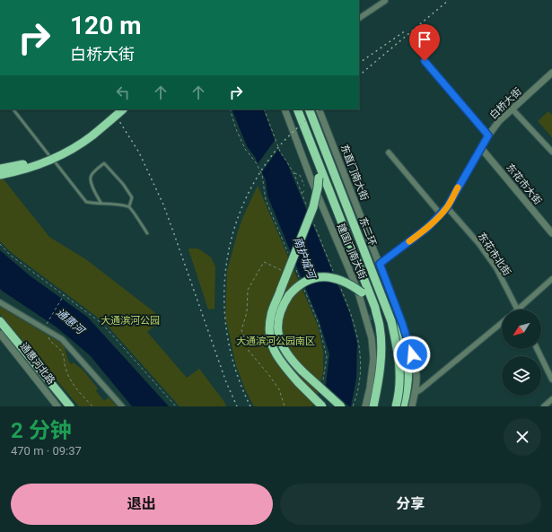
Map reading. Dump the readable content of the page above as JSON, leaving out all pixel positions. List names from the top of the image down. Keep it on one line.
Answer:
{"streets":{"highway":["东二环","通惠河北路"],"street":["白桥大街","东直门南大街","东花市大街","建国门南大街","东花市北街"]},"crossings":[["白桥大街","东直门南大街"],["白桥大街","东花市大街"],["白桥大街","建国门南大街"],["白桥大街","东花市北街"],["东直门南大街","建国门南大街"]],"water":["南护城河","通惠河"],"parks":["大通滨河公园","大通滨河公园南区"],"north":"bottom left","page":{"turn":["120 m","白桥大街"],"heading":["2 分钟","470 m · 09:37"],"buttons":["退出","分享"]}}
